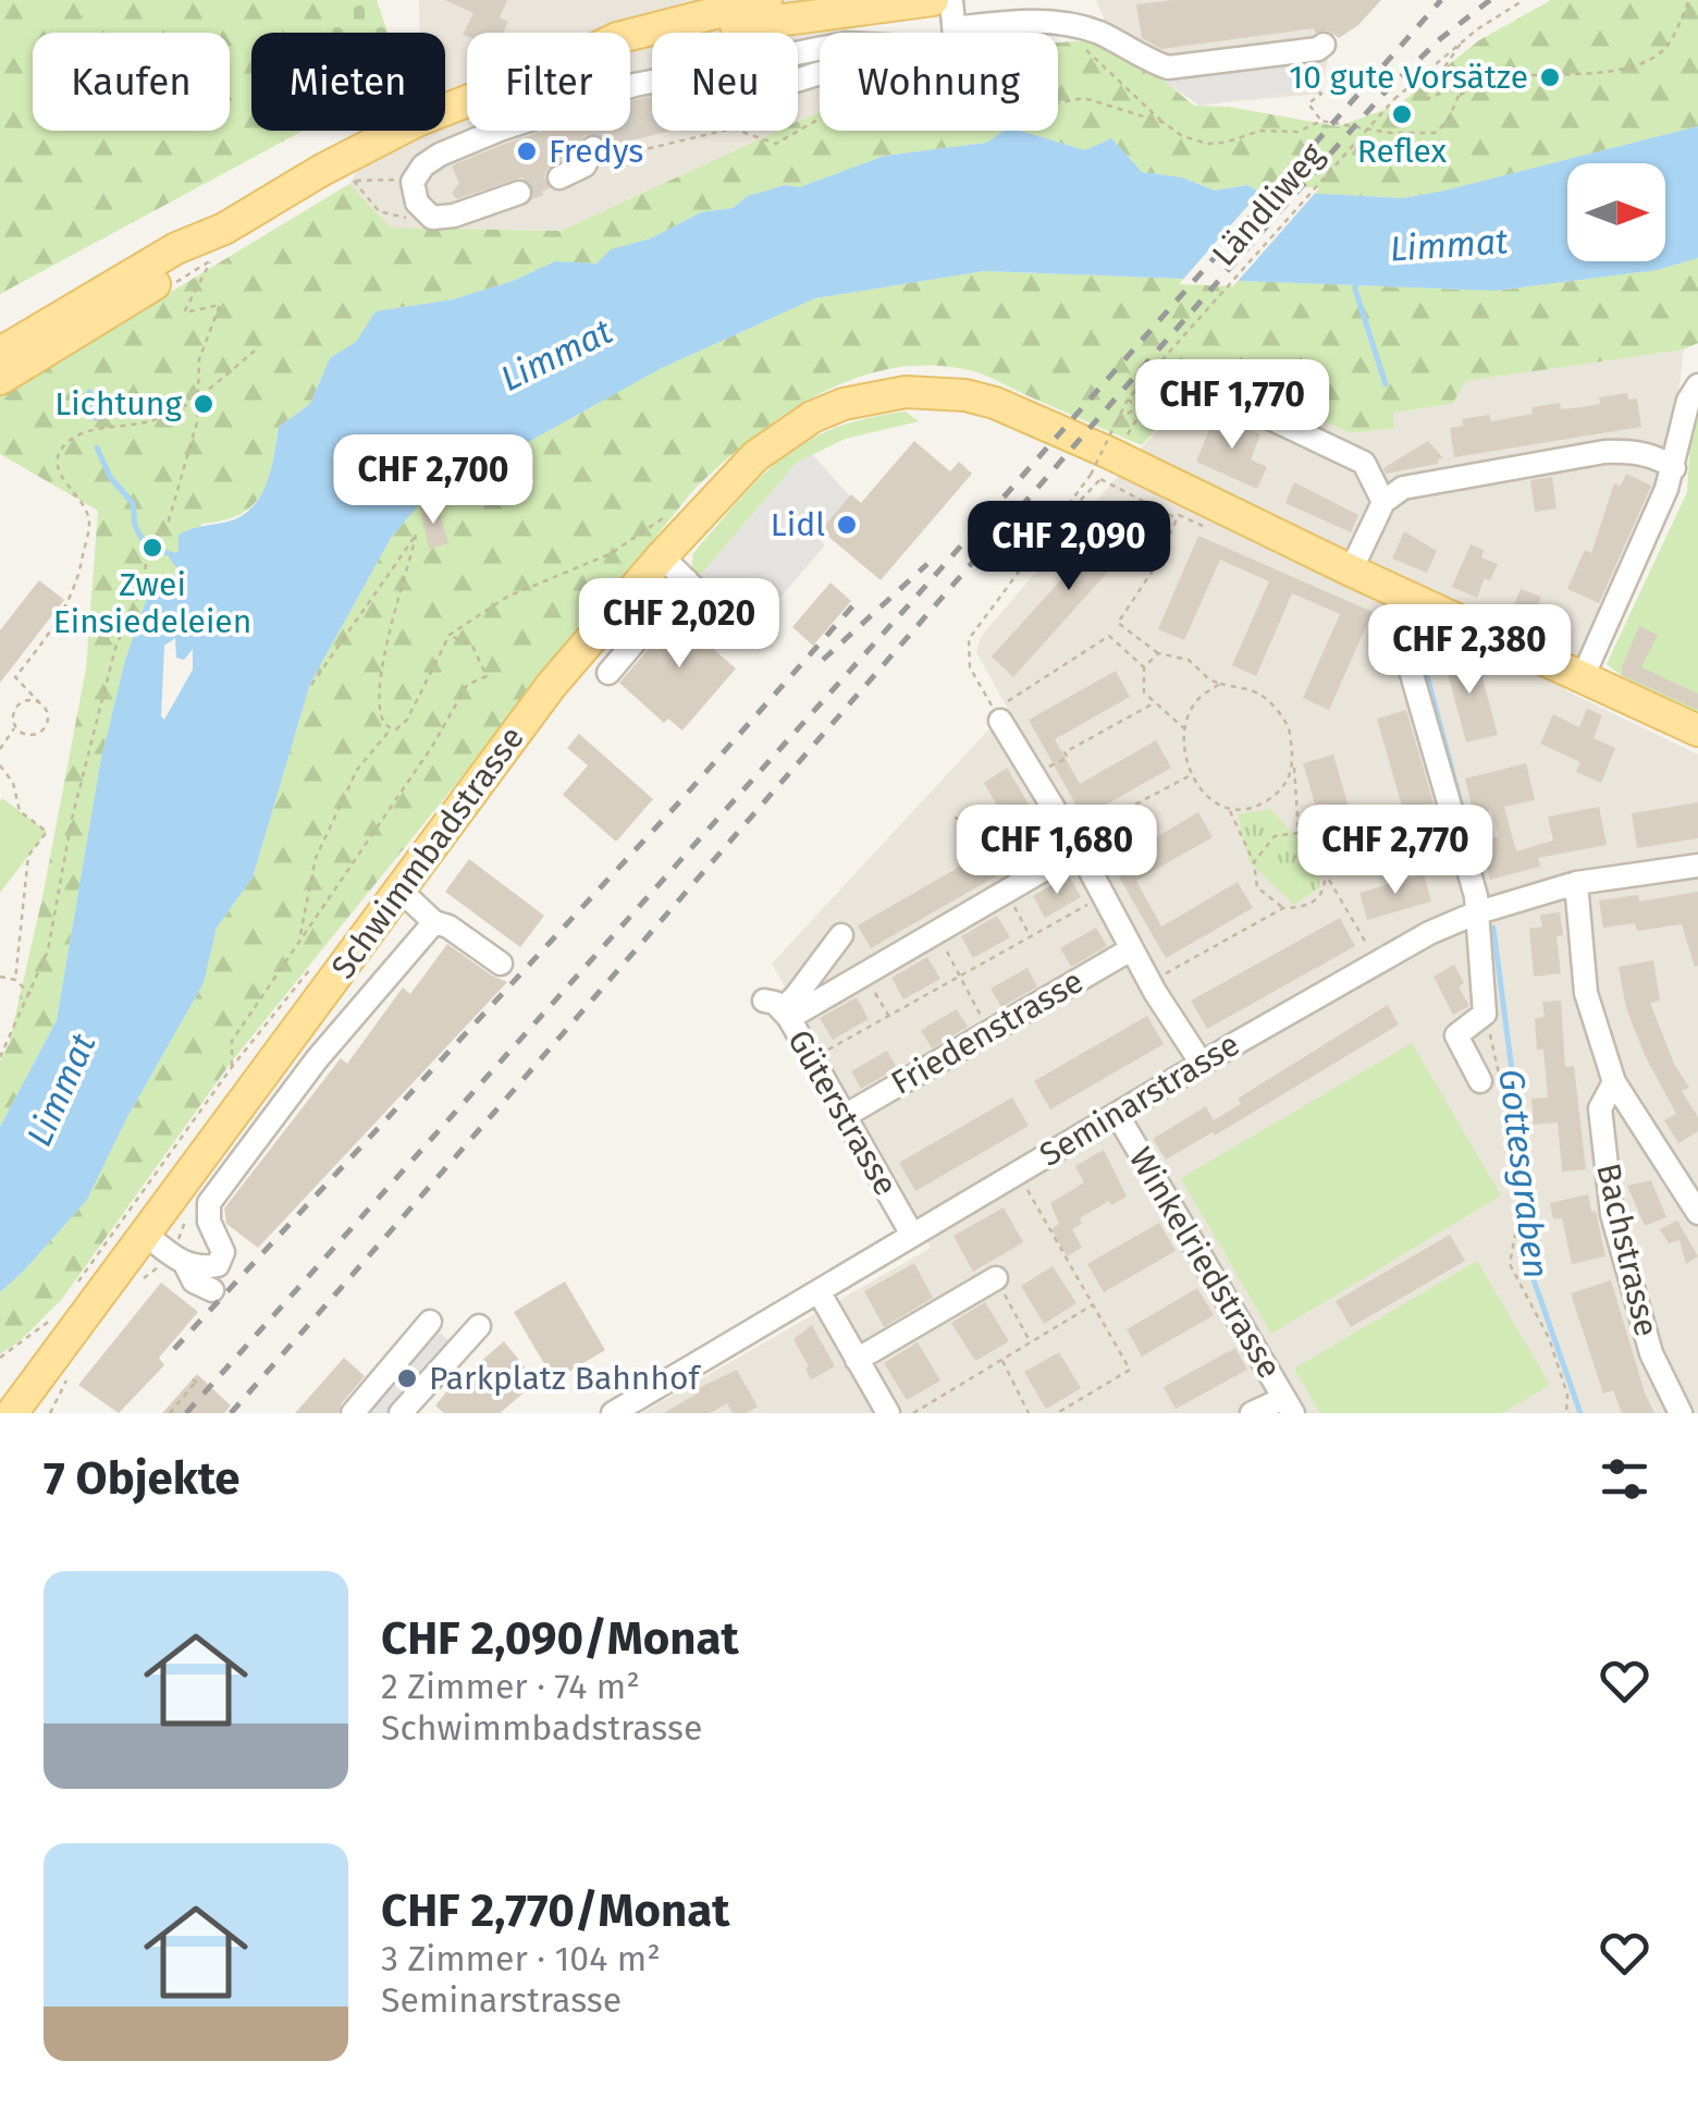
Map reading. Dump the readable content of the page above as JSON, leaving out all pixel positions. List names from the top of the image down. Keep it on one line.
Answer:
{"streets":{"main road":["Schwimmbadstrasse"],"street":["Friedenstrasse","Seminarstrasse","Güterstrasse","Bachstrasse","Winkelriedstrasse"],"path":["Ländliweg"]},"crossings":[["Friedenstrasse","Güterstrasse"],["Seminarstrasse","Güterstrasse"],["Seminarstrasse","Winkelriedstrasse"]],"water":["Limmat","Gottesgraben"],"places":["10 gute Vorsätze","Reflex","Fredys","Lichtung","Lidl","Zwei Einsiedeleien","Parkplatz Bahnhof"],"north":"right","page":{"chip":["Kaufen","Mieten","Filter","Neu","Wohnung"],"price":["CHF 1,770","CHF 2,700","CHF 2,090","CHF 2,020","CHF 2,380","CHF 1,680","CHF 2,770"],"heading":"7 Objekte","list":[{"name":"CHF 2,090/Monat","note":"2 Zimmer · 74 m² · Schwimmbadstrasse"},{"name":"CHF 2,770/Monat","note":"3 Zimmer · 104 m² · Seminarstrasse"}]}}
